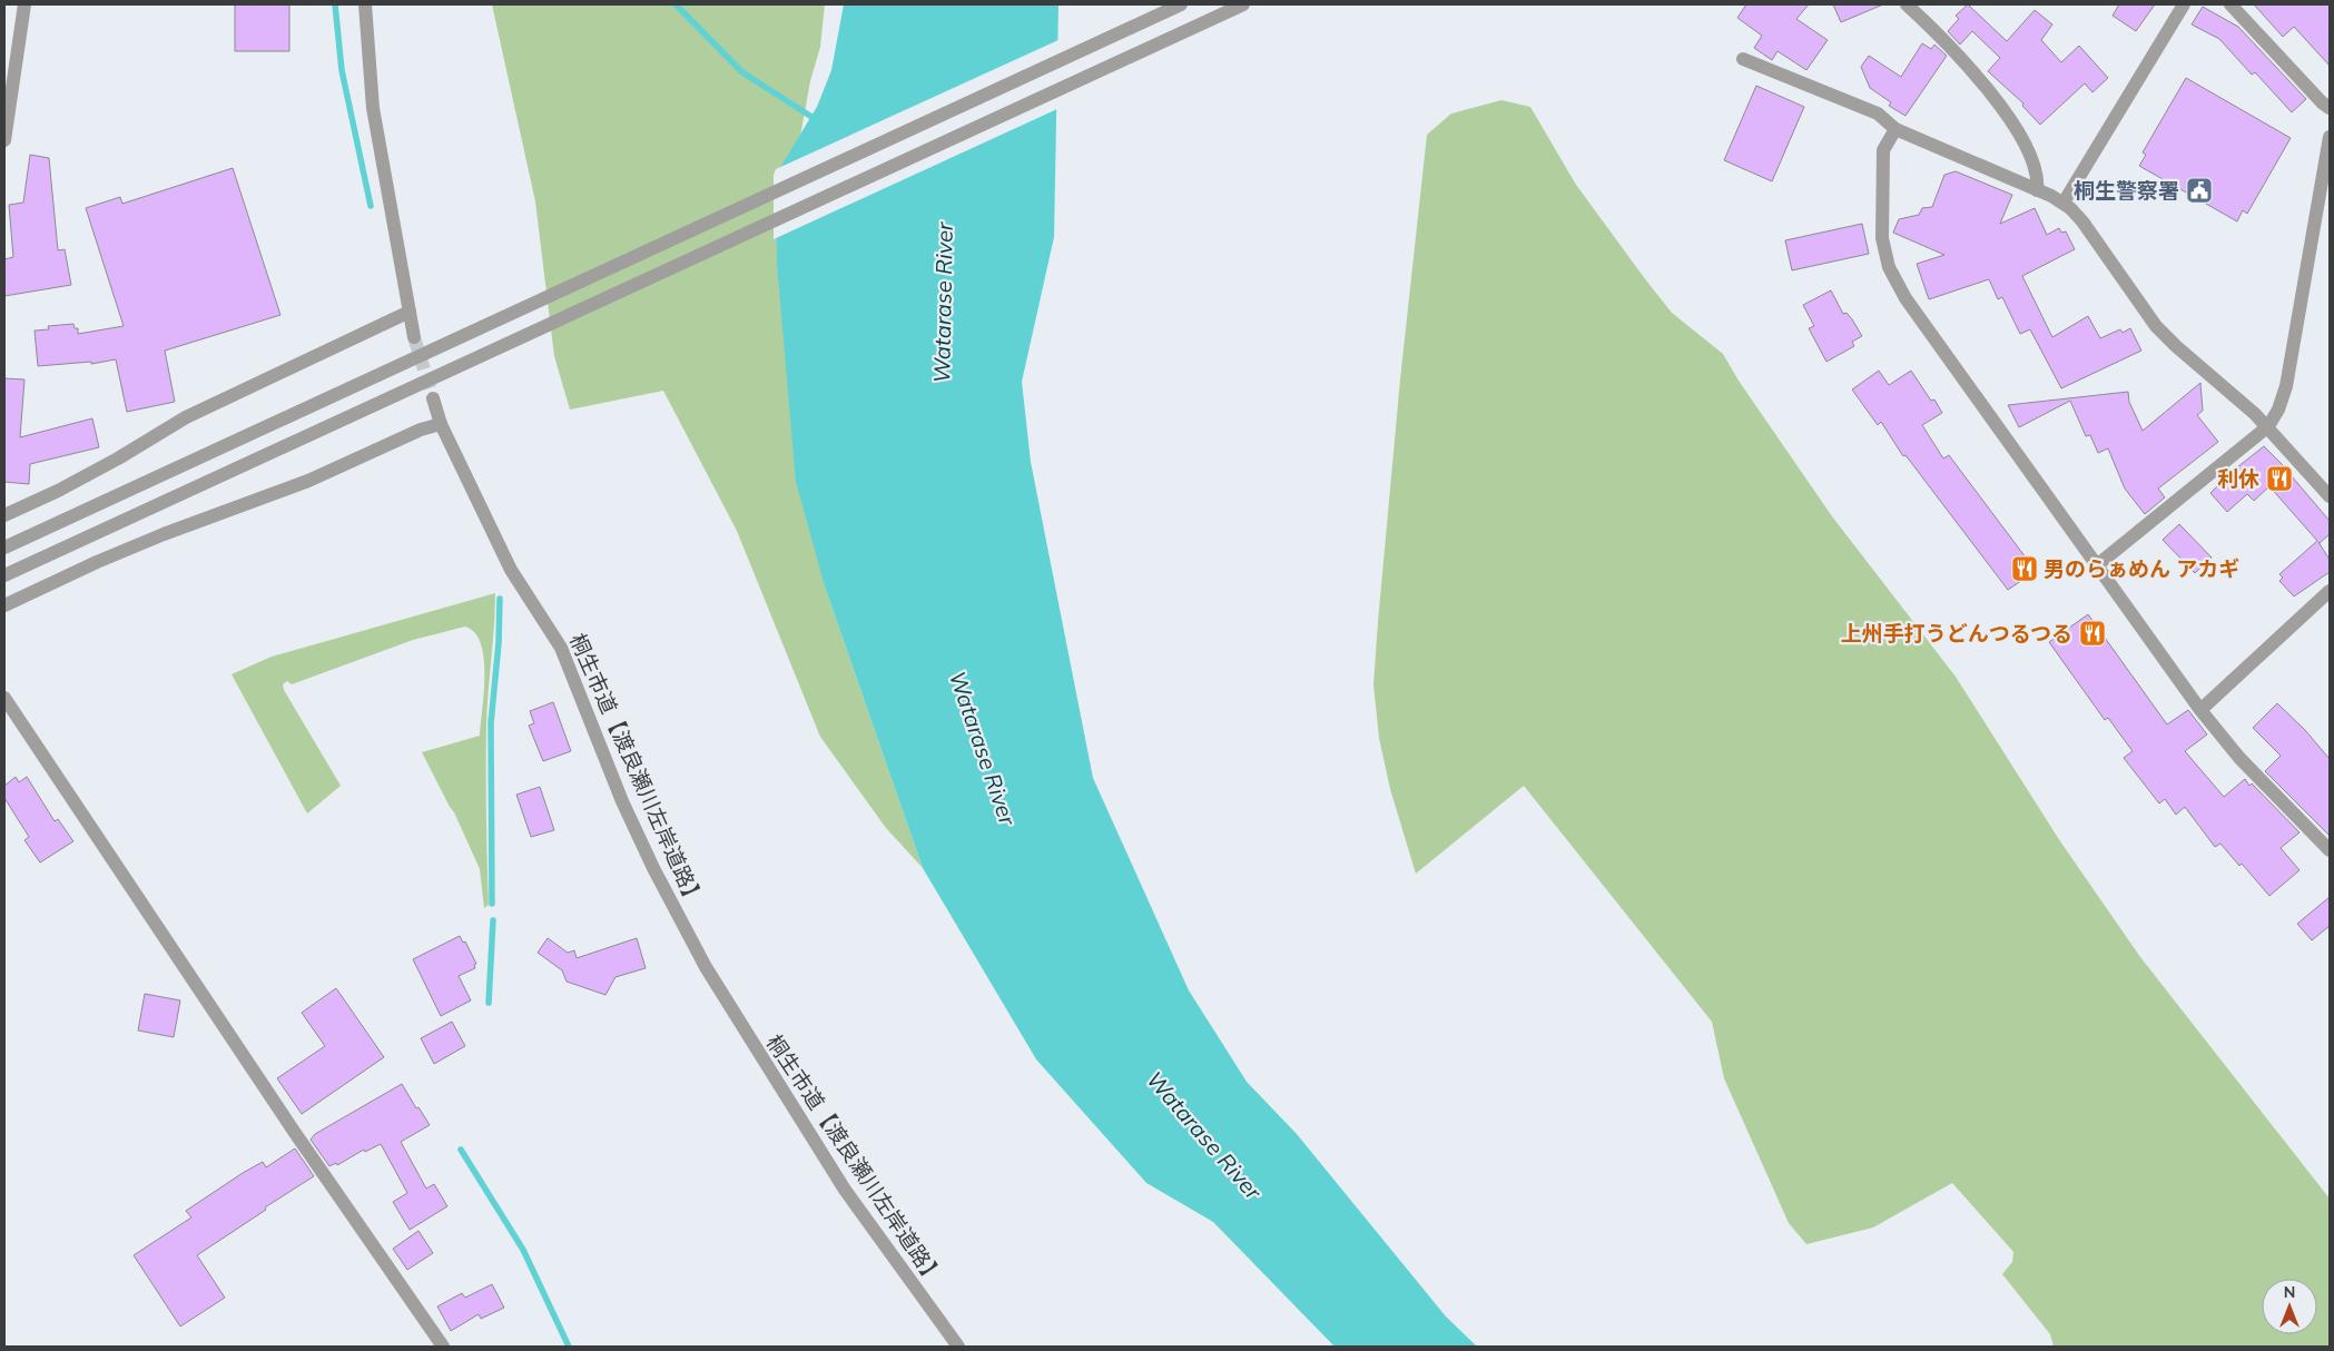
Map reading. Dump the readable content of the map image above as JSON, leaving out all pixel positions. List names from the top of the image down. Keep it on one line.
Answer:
{"streets":{"street":["桐生市道【渡良瀬川左岸道路】"]},"water":["Watarase River"],"places":{"public building":["桐生警察署"],"restaurant":["利休","男のらぁめん アカギ","上州手打うどんつるつる"]},"north":"top"}
